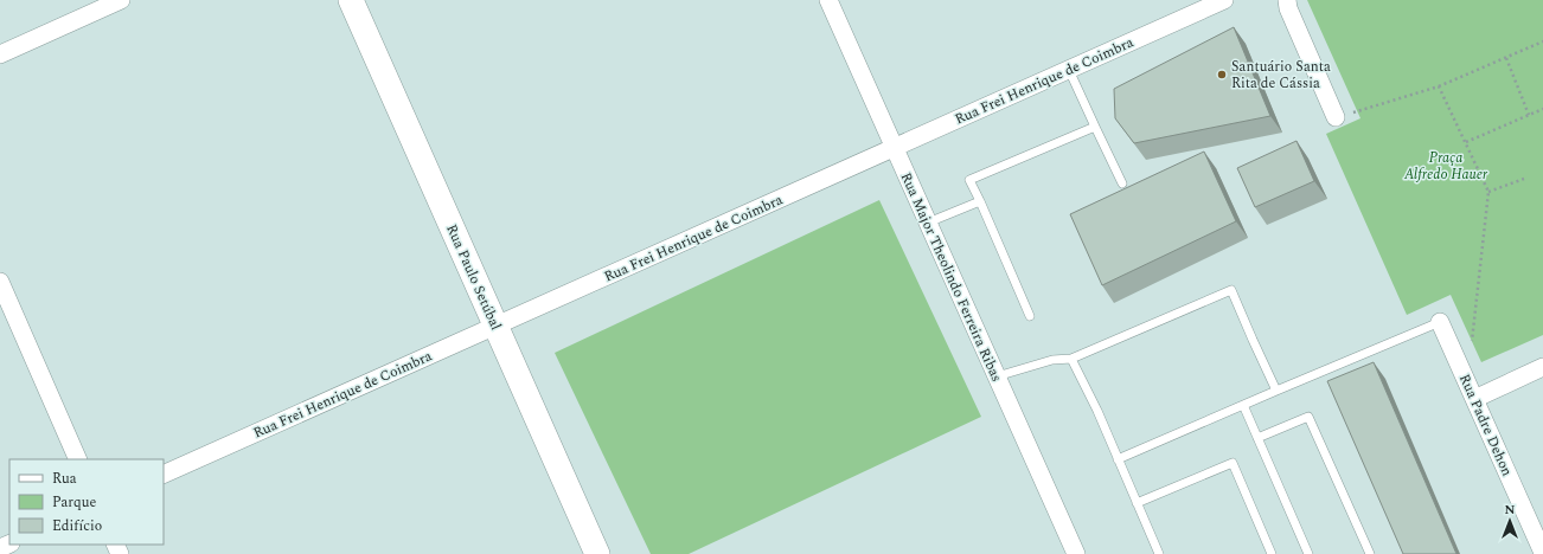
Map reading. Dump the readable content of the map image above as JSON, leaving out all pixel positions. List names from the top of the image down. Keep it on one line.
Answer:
{"streets":{"main road":["Rua Paulo Setúbal"],"street":["Rua Frei Henrique de Coimbra","Rua Major Theolindo Ferreira Ribas","Rua Padre Dehon"]},"crossings":[["Rua Frei Henrique de Coimbra","Rua Paulo Setúbal"],["Rua Frei Henrique de Coimbra","Rua Major Theolindo Ferreira Ribas"]],"parks":["Praça Alfredo Hauer"],"places":["Santuário Santa Rita de Cássia"],"legend":["Rua","Parque","Edifício"],"north":"top"}
